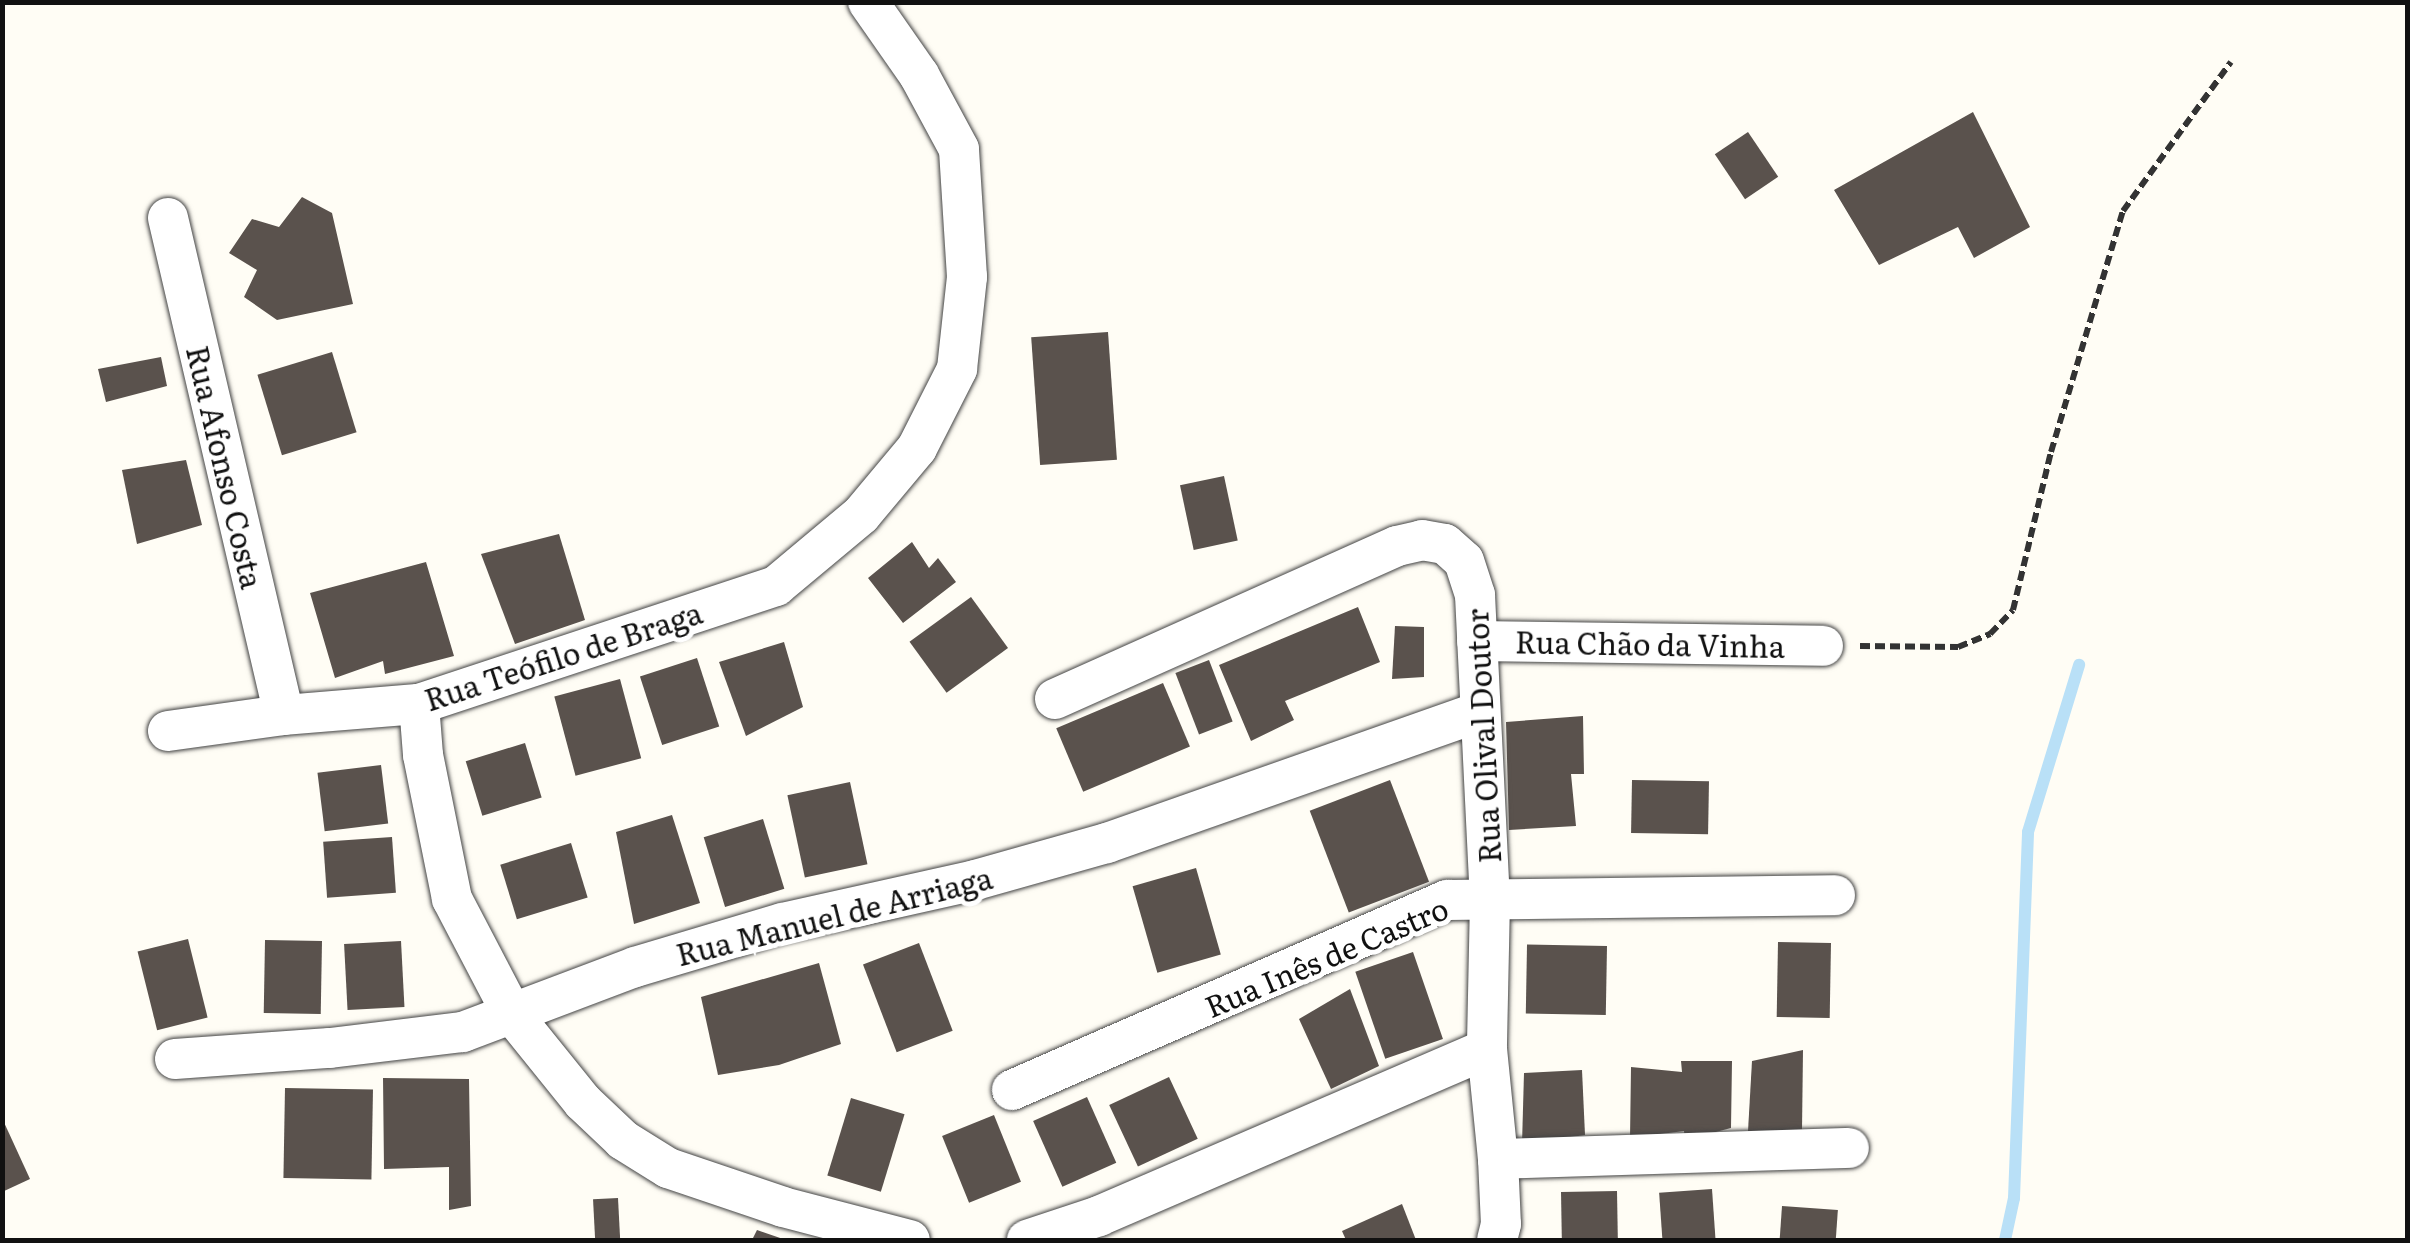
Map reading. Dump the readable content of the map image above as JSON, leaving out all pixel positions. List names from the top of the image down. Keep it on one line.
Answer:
{"streets":{"street":["Rua Afonso Costa","Rua Chão da Vinha","Rua Teófilo de Braga","Rua Olival Doutor","Rua Manuel de Arriaga","Rua Inês de Castro"]},"crossings":[["Rua Afonso Costa","Rua Teófilo de Braga"],["Rua Chão da Vinha","Rua Olival Doutor"],["Rua Olival Doutor","Rua Manuel de Arriaga"],["Rua Olival Doutor","Rua Inês de Castro"]]}
